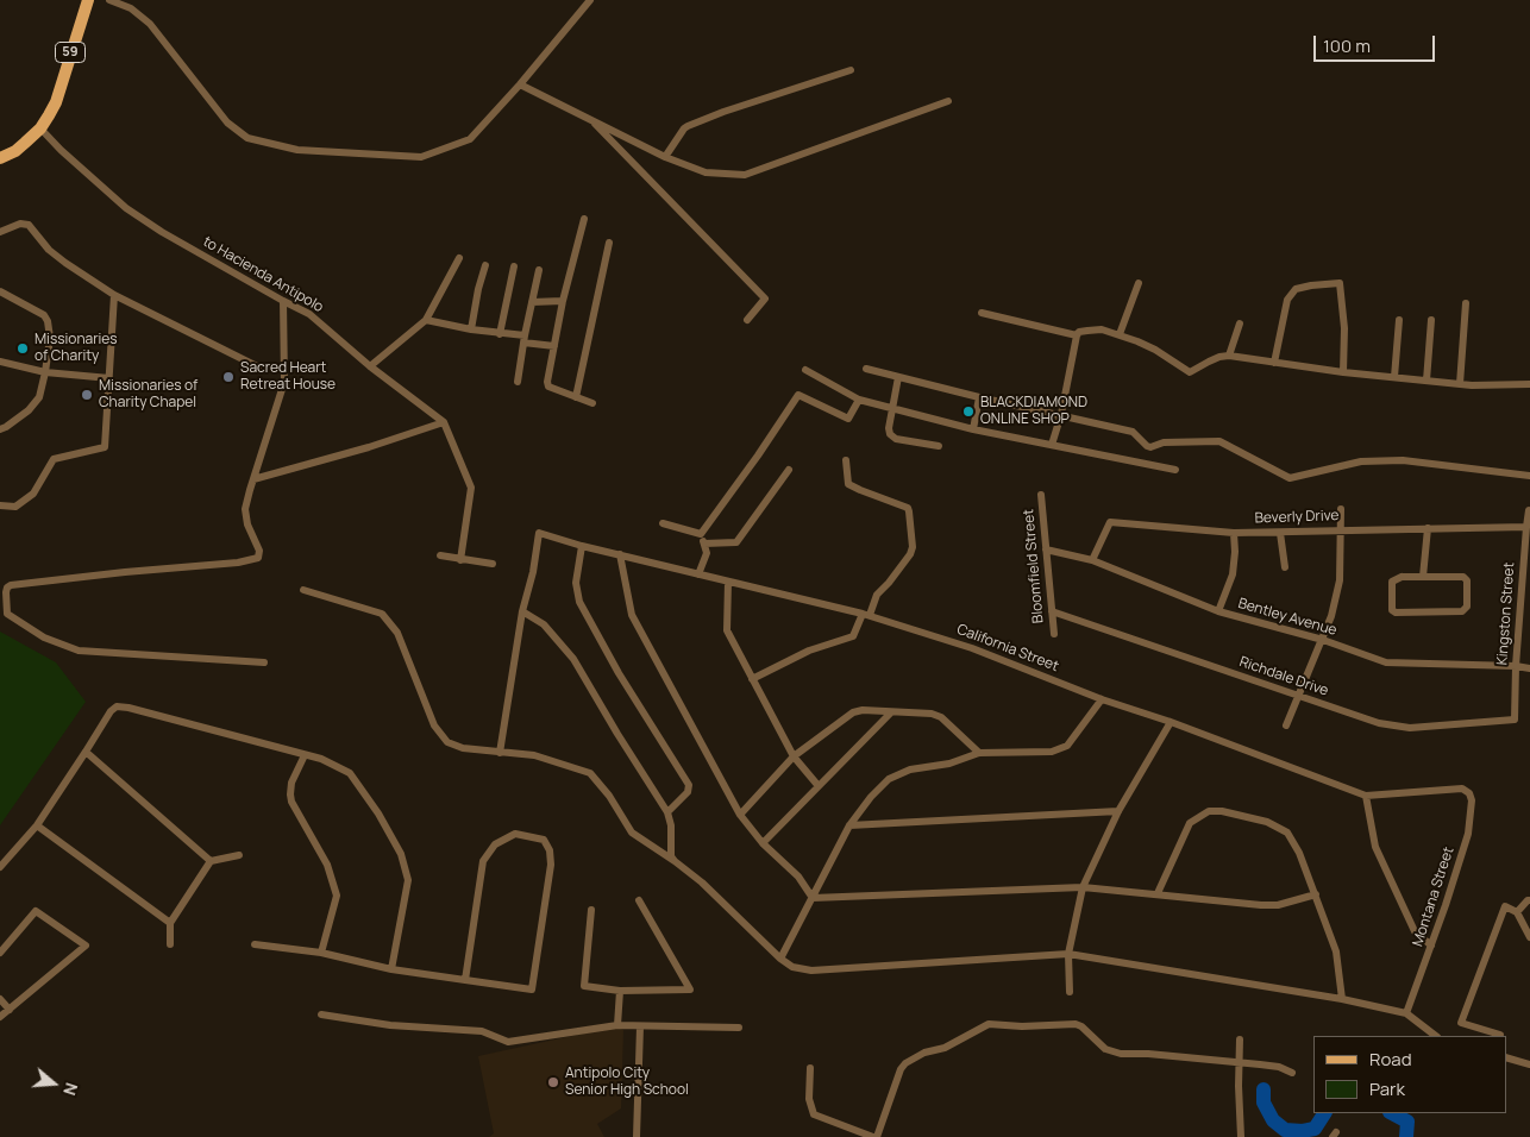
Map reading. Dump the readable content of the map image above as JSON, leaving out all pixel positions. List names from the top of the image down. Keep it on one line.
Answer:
{"streets":{"main road":["59"],"street":["to Hacienda Antipolo","Beverly Drive","Bloomfield Street","Kingston Street","Bentley Avenue","California Street","Richdale Drive","Montana Street"]},"crossings":[["59","to Hacienda Antipolo"],["Beverly Drive","Kingston Street"],["Beverly Drive","Bentley Avenue"],["Bloomfield Street","Bentley Avenue"],["Bloomfield Street","Richdale Drive"],["Kingston Street","Bentley Avenue"],["Kingston Street","Richdale Drive"],["California Street","Montana Street"]],"places":["Missionaries of Charity","Sacred Heart Retreat House","Missionaries of Charity Chapel","BLACKDIAMOND ONLINE SHOP","Antipolo City Senior High School"],"legend":["Road","Park"],"scale_bar":"100 m","north":"right"}
